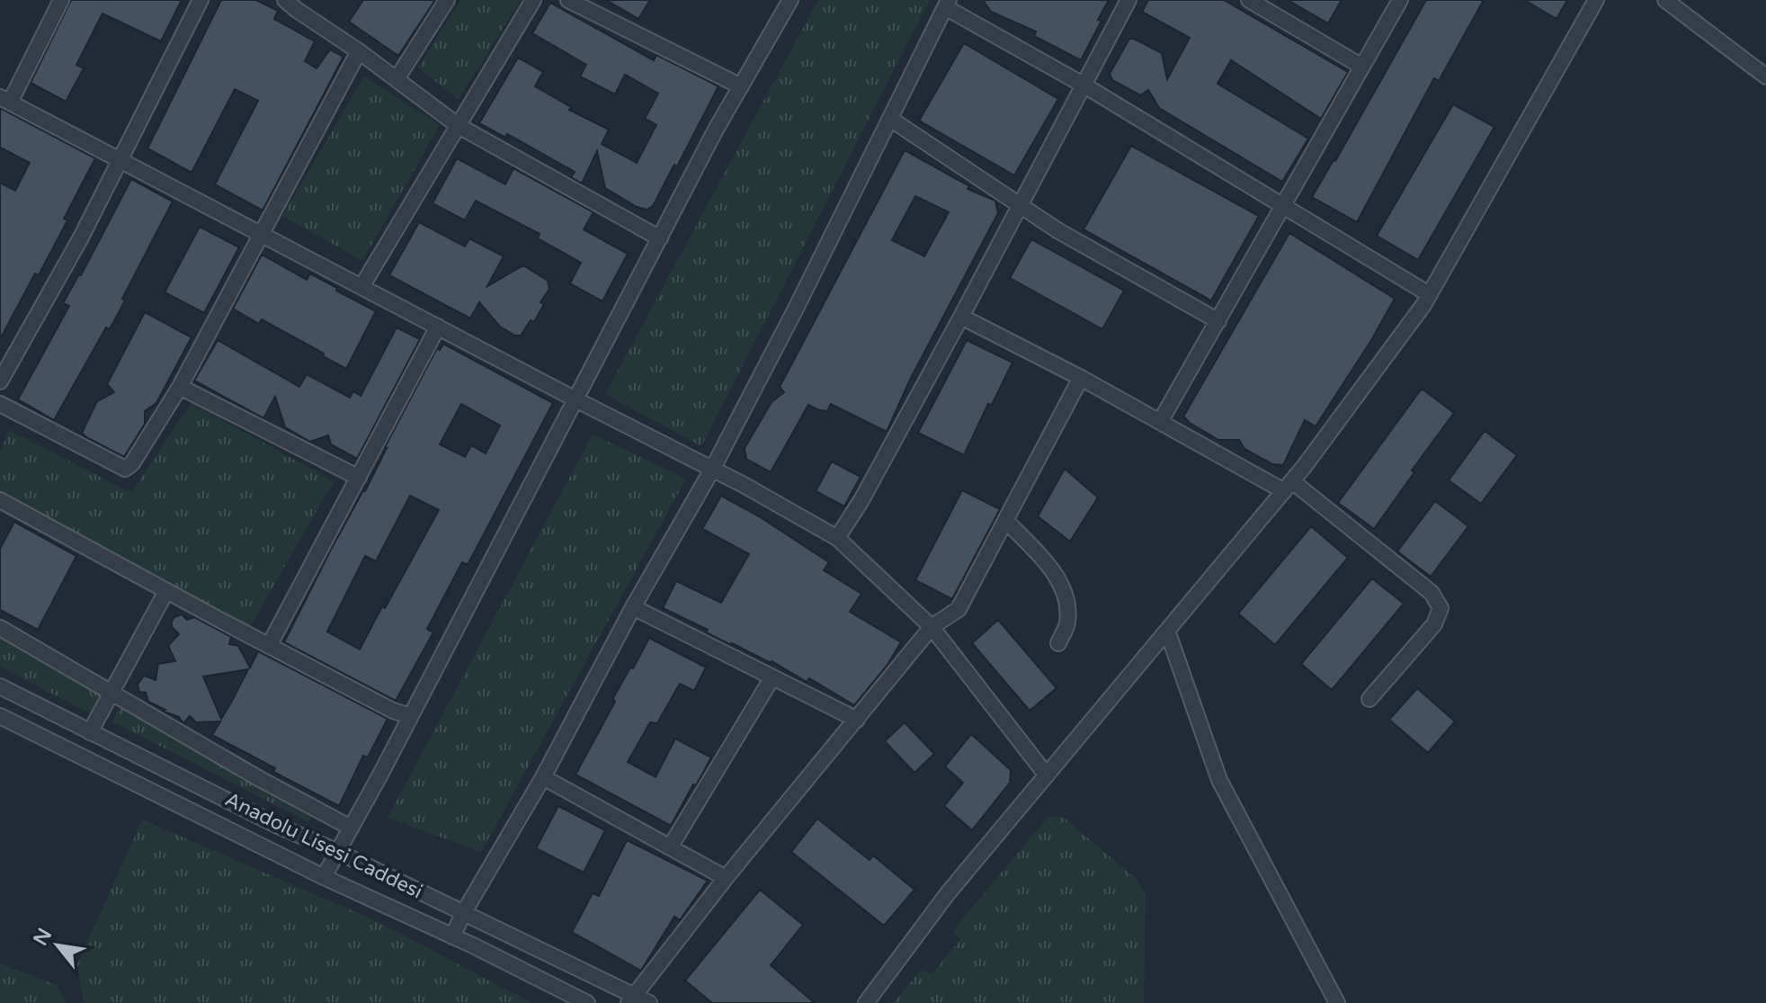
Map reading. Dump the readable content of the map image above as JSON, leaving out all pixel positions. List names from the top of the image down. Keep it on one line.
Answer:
{"streets":{"street":["Anadolu Lisesi Caddesi"]},"north":"top left"}
